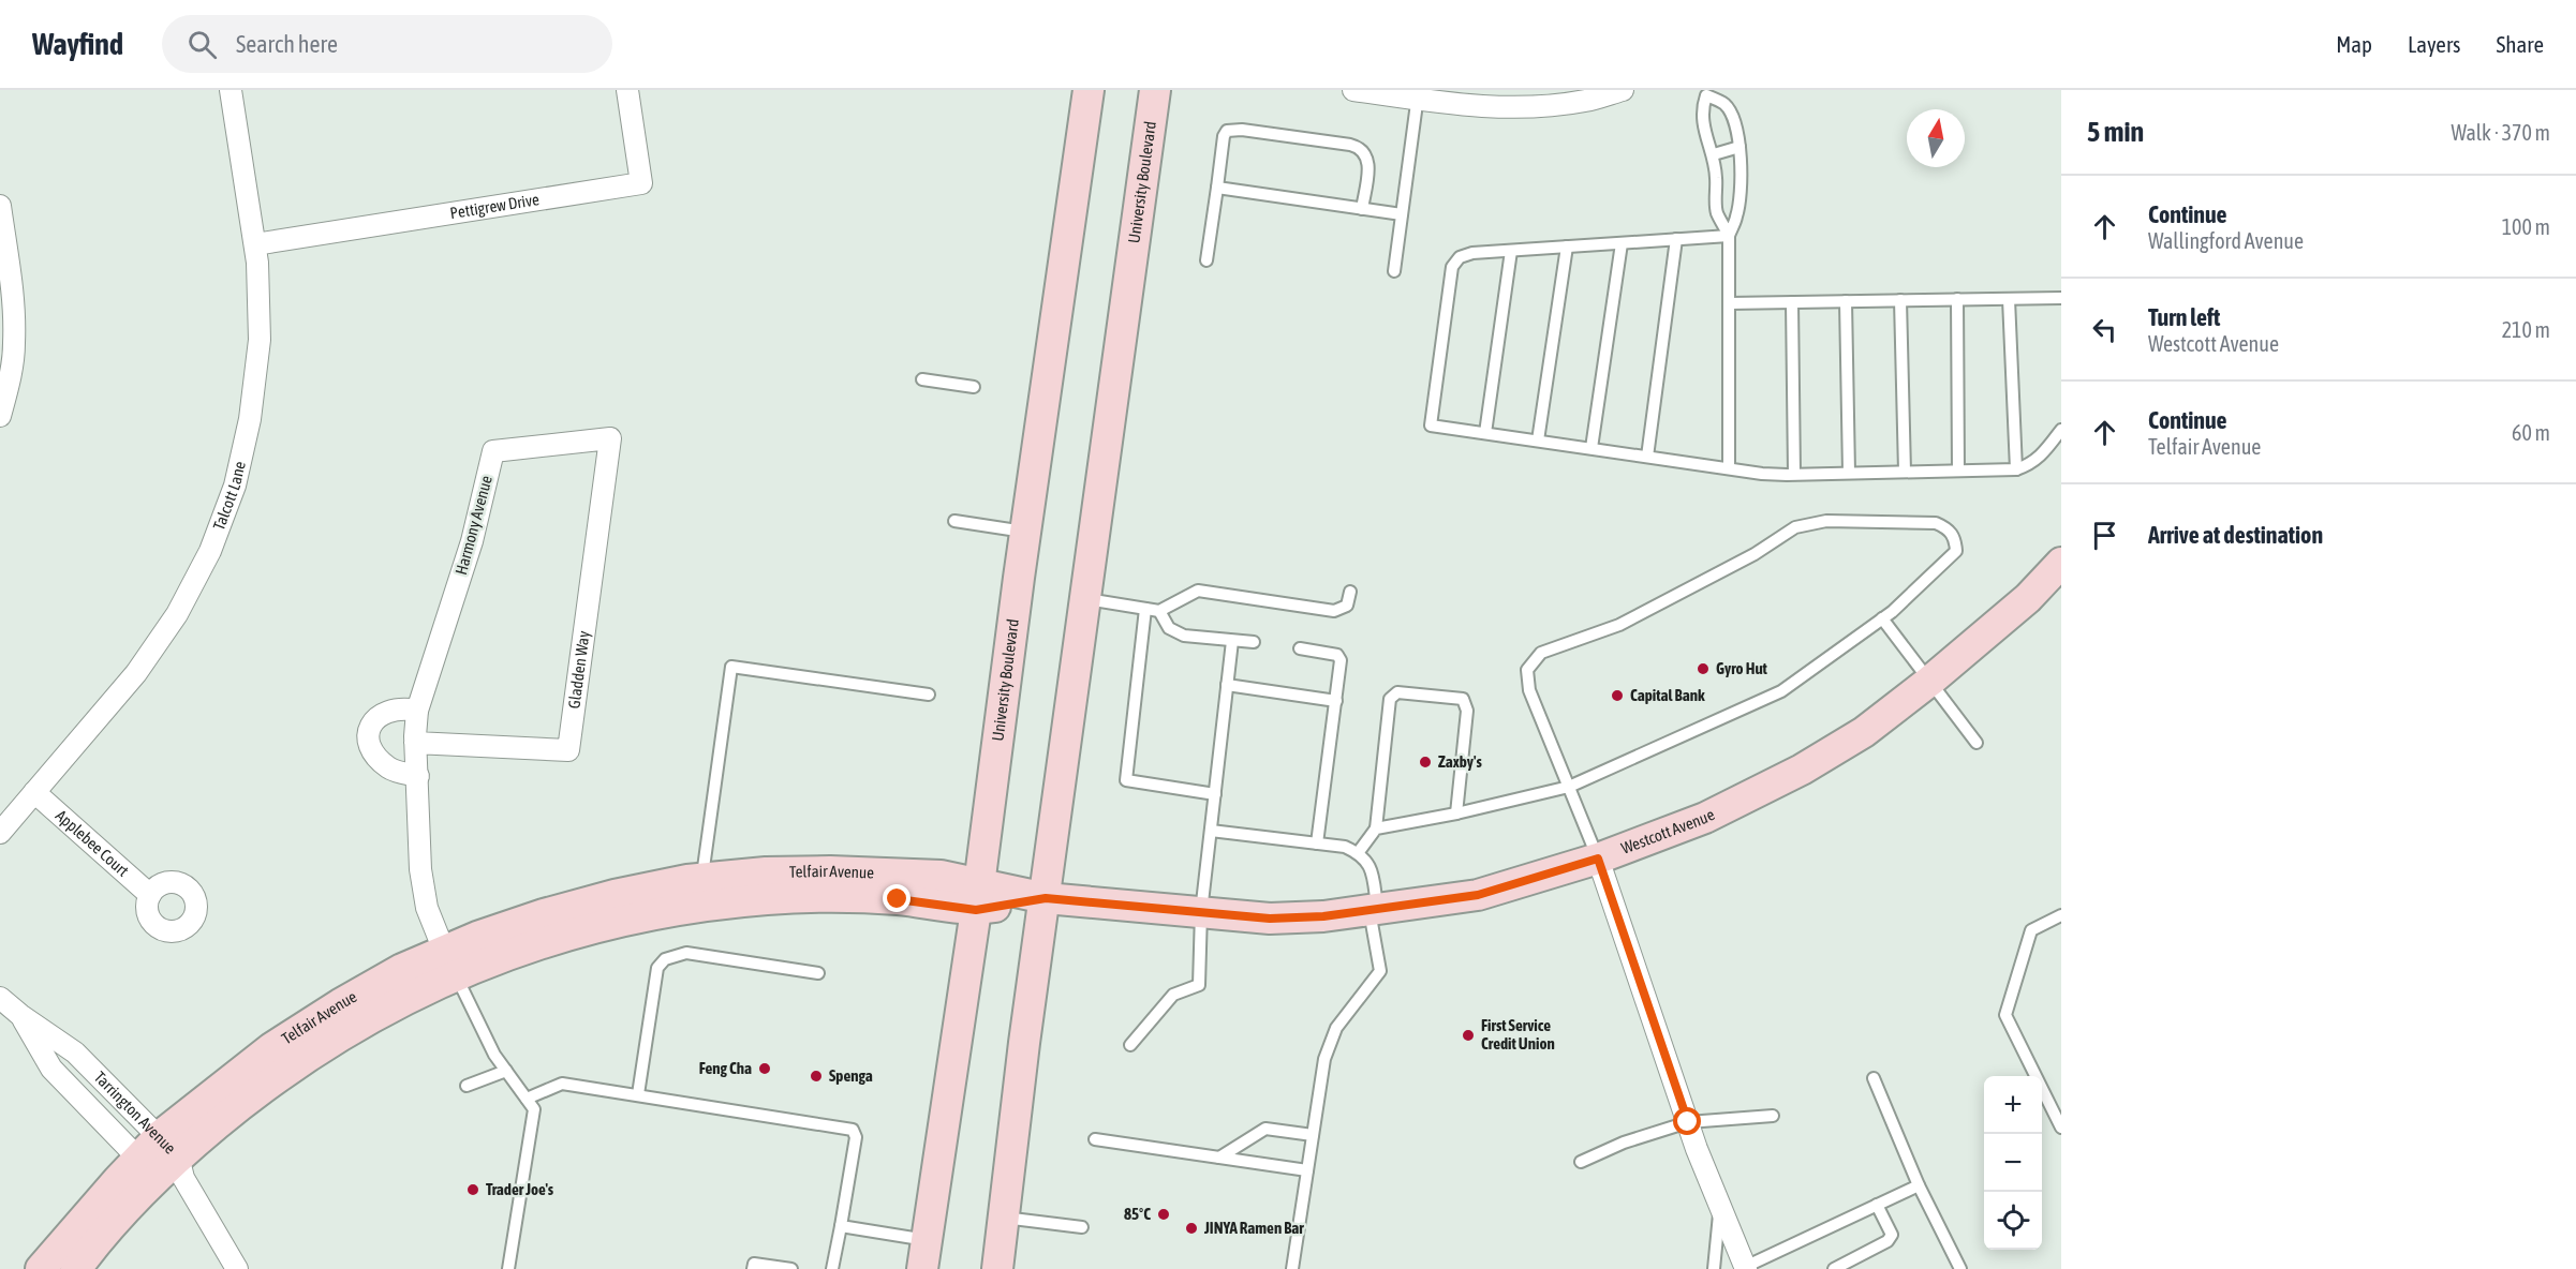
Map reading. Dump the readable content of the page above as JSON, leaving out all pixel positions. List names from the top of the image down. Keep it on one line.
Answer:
{"streets":{"street":["University Boulevard","Pettigrew Drive","Talcott Lane","Harmony Avenue","Gladden Way","Westcott Avenue","Applebee Court","Telfair Avenue","Tarrington Avenue"]},"crossings":[["University Boulevard","Westcott Avenue"],["University Boulevard","Telfair Avenue"],["Pettigrew Drive","Talcott Lane"],["Talcott Lane","Applebee Court"],["Harmony Avenue","Gladden Way"],["Harmony Avenue","Telfair Avenue"],["Westcott Avenue","Telfair Avenue"],["Telfair Avenue","Tarrington Avenue"]],"places":["Gyro Hut","Capital Bank","Zaxby's","First Service Credit Union","Feng Cha","Spenga","Trader Joe's","85°C","JINYA Ramen Bar"],"north":"top","page":{"header":"Wayfind","search":"Search here","nav":["Map","Layers","Share"],"heading":["5 min","Walk · 370 m"],"list":[["Continue","Wallingford Avenue","100 m"],["Turn left","Westcott Avenue","210 m"],["Continue","Telfair Avenue","60 m"],"Arrive at destination"],"map_buttons":["+","−"]}}
